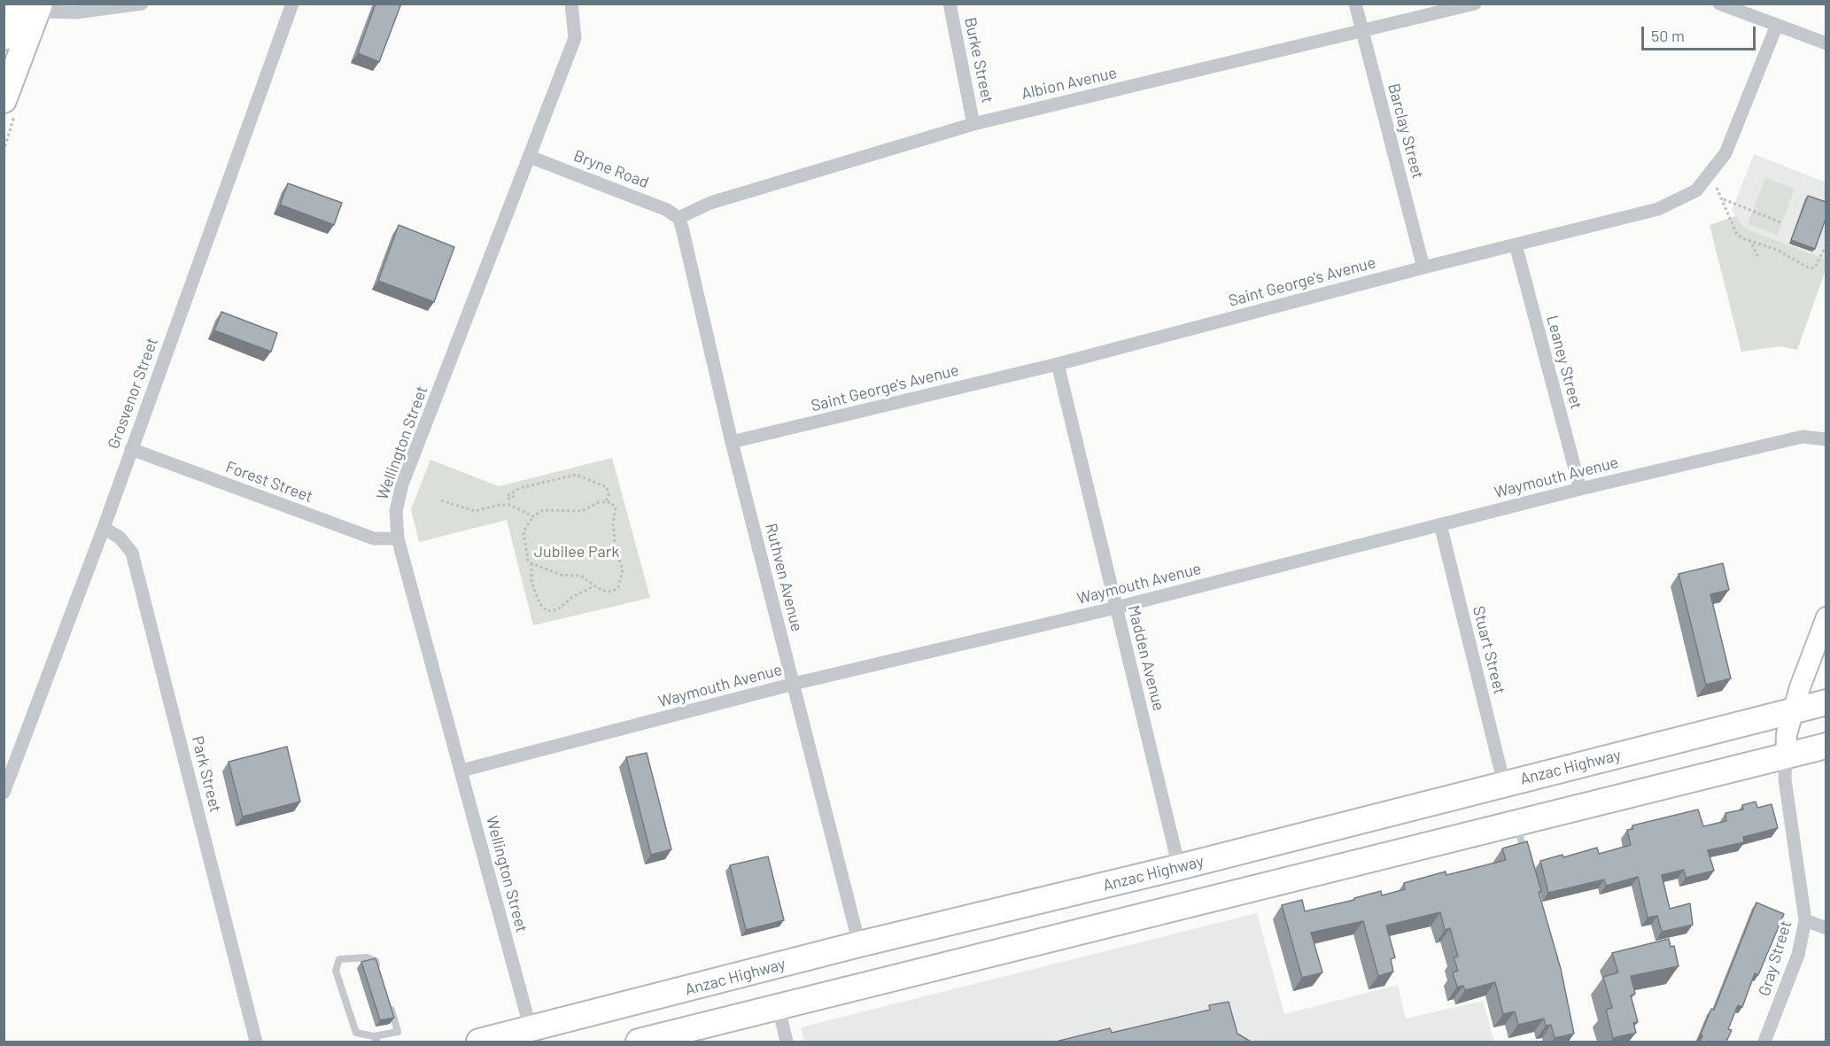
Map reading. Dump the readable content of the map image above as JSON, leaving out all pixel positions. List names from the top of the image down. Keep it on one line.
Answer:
{"streets":{"highway":["Anzac Highway"],"street":["Burke Street","Albion Avenue","Barclay Street","Bryne Road","Saint George's Avenue","Leaney Street","Grosvenor Street","Wellington Street","Waymouth Avenue","Forest Street","Ruthven Avenue","Stuart Street","Madden Avenue","Park Street","Gray Street"]},"crossings":[["Burke Street","Albion Avenue"],["Albion Avenue","Barclay Street"],["Albion Avenue","Bryne Road"],["Albion Avenue","Ruthven Avenue"],["Barclay Street","Saint George's Avenue"],["Bryne Road","Wellington Street"],["Bryne Road","Ruthven Avenue"],["Saint George's Avenue","Leaney Street"],["Saint George's Avenue","Ruthven Avenue"],["Saint George's Avenue","Madden Avenue"],["Leaney Street","Waymouth Avenue"],["Grosvenor Street","Forest Street"],["Grosvenor Street","Park Street"],["Wellington Street","Waymouth Avenue"],["Wellington Street","Forest Street"],["Wellington Street","Anzac Highway"],["Waymouth Avenue","Ruthven Avenue"],["Waymouth Avenue","Stuart Street"],["Waymouth Avenue","Madden Avenue"],["Ruthven Avenue","Anzac Highway"],["Stuart Street","Anzac Highway"],["Madden Avenue","Anzac Highway"]],"parks":["Jubilee Park"],"scale_bar":"50 m"}
